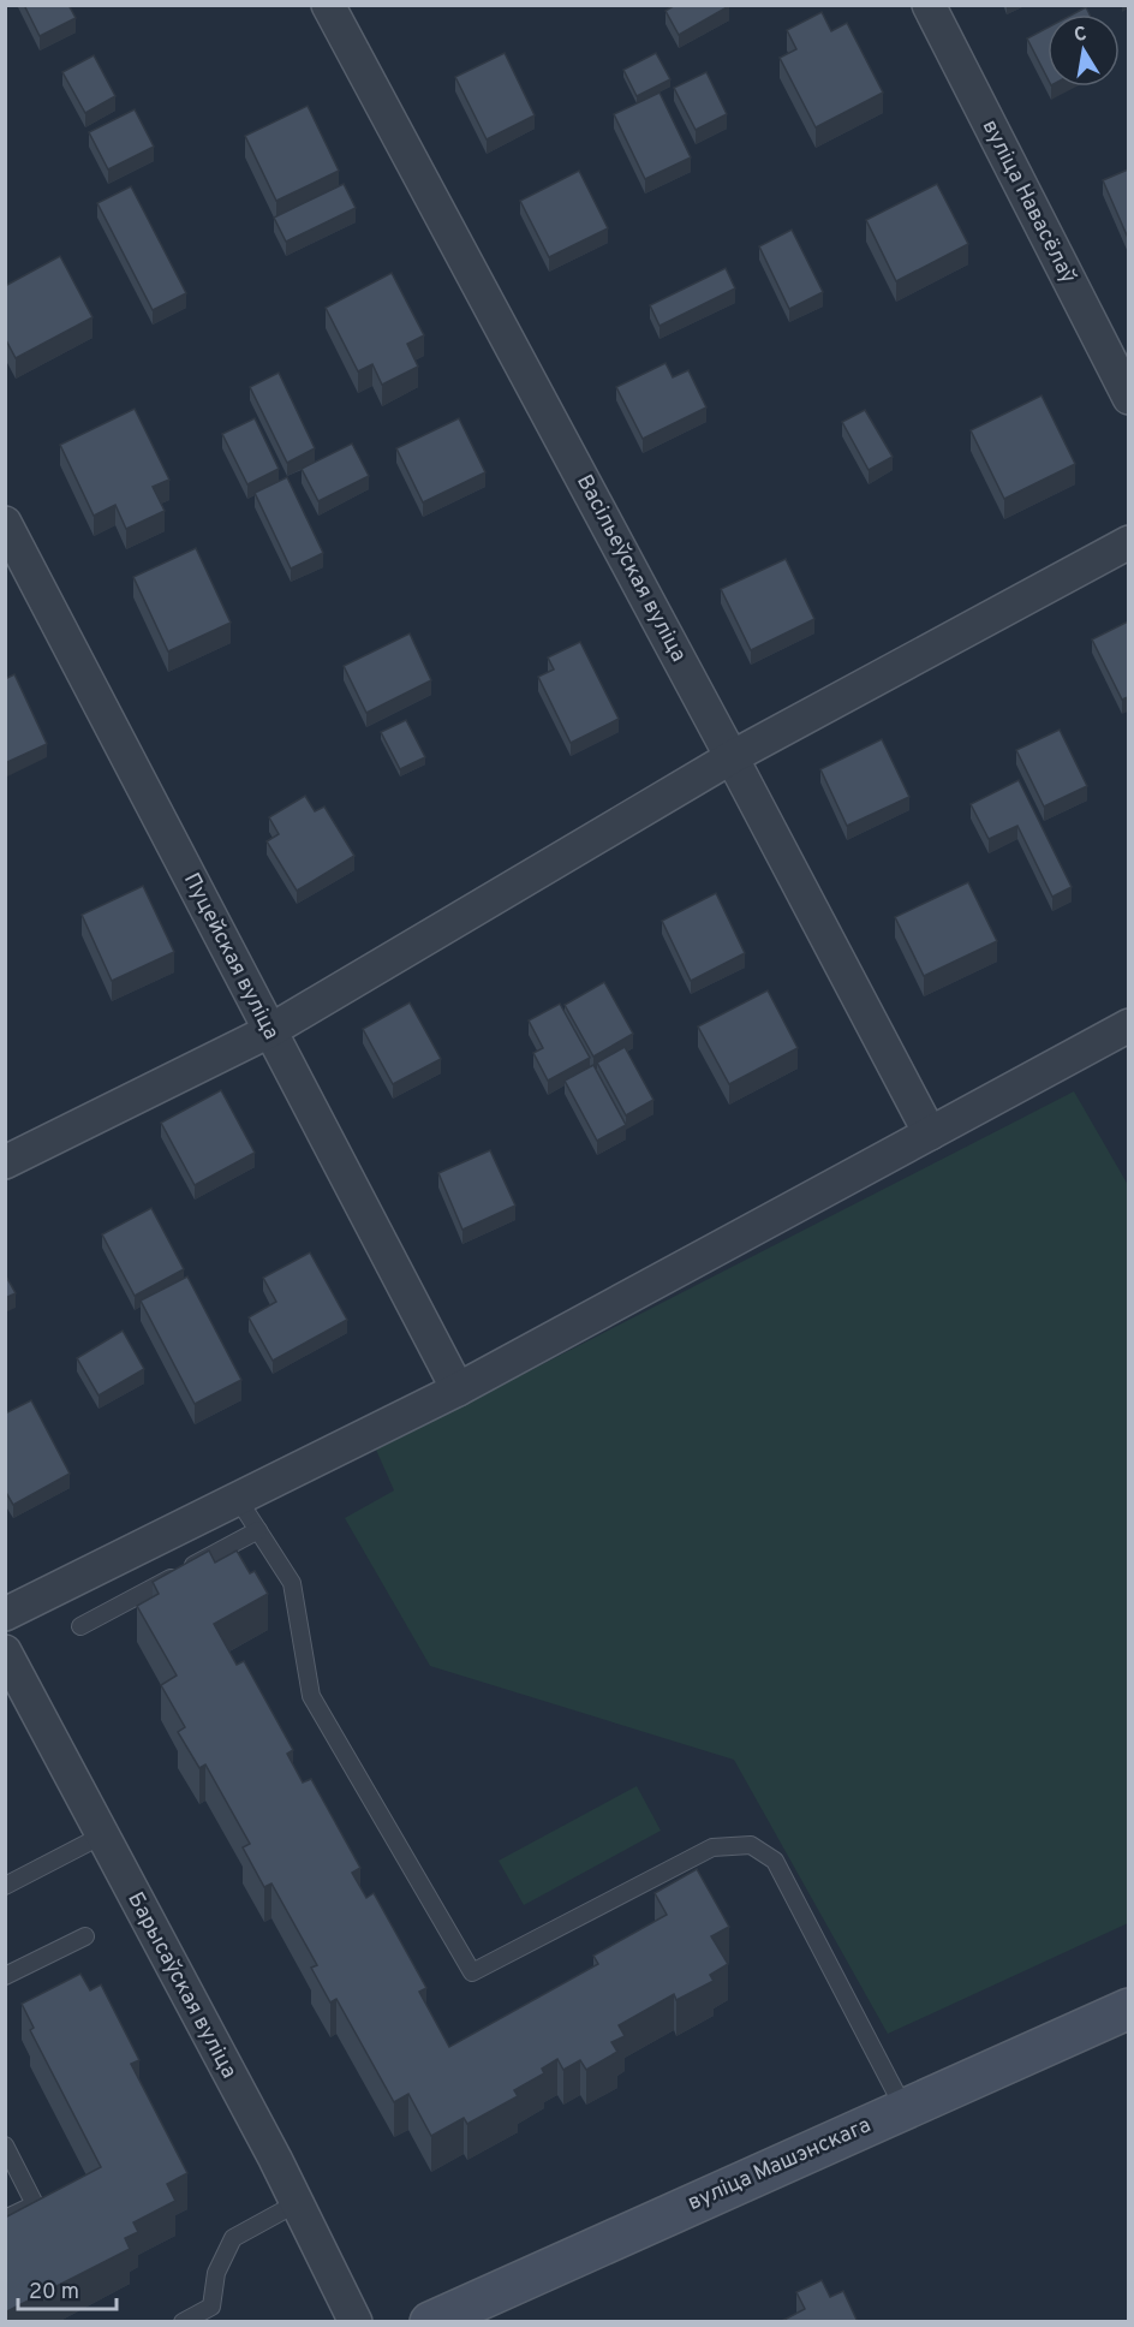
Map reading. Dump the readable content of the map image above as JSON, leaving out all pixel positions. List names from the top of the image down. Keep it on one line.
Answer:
{"streets":{"main road":["вуліца Машэнскага"],"street":["вуліца Навасёлаў","Васільеўская вуліца","Пуцейская вуліца","Барысаўская вуліца"]},"scale_bar":"20 m","north":"top"}
